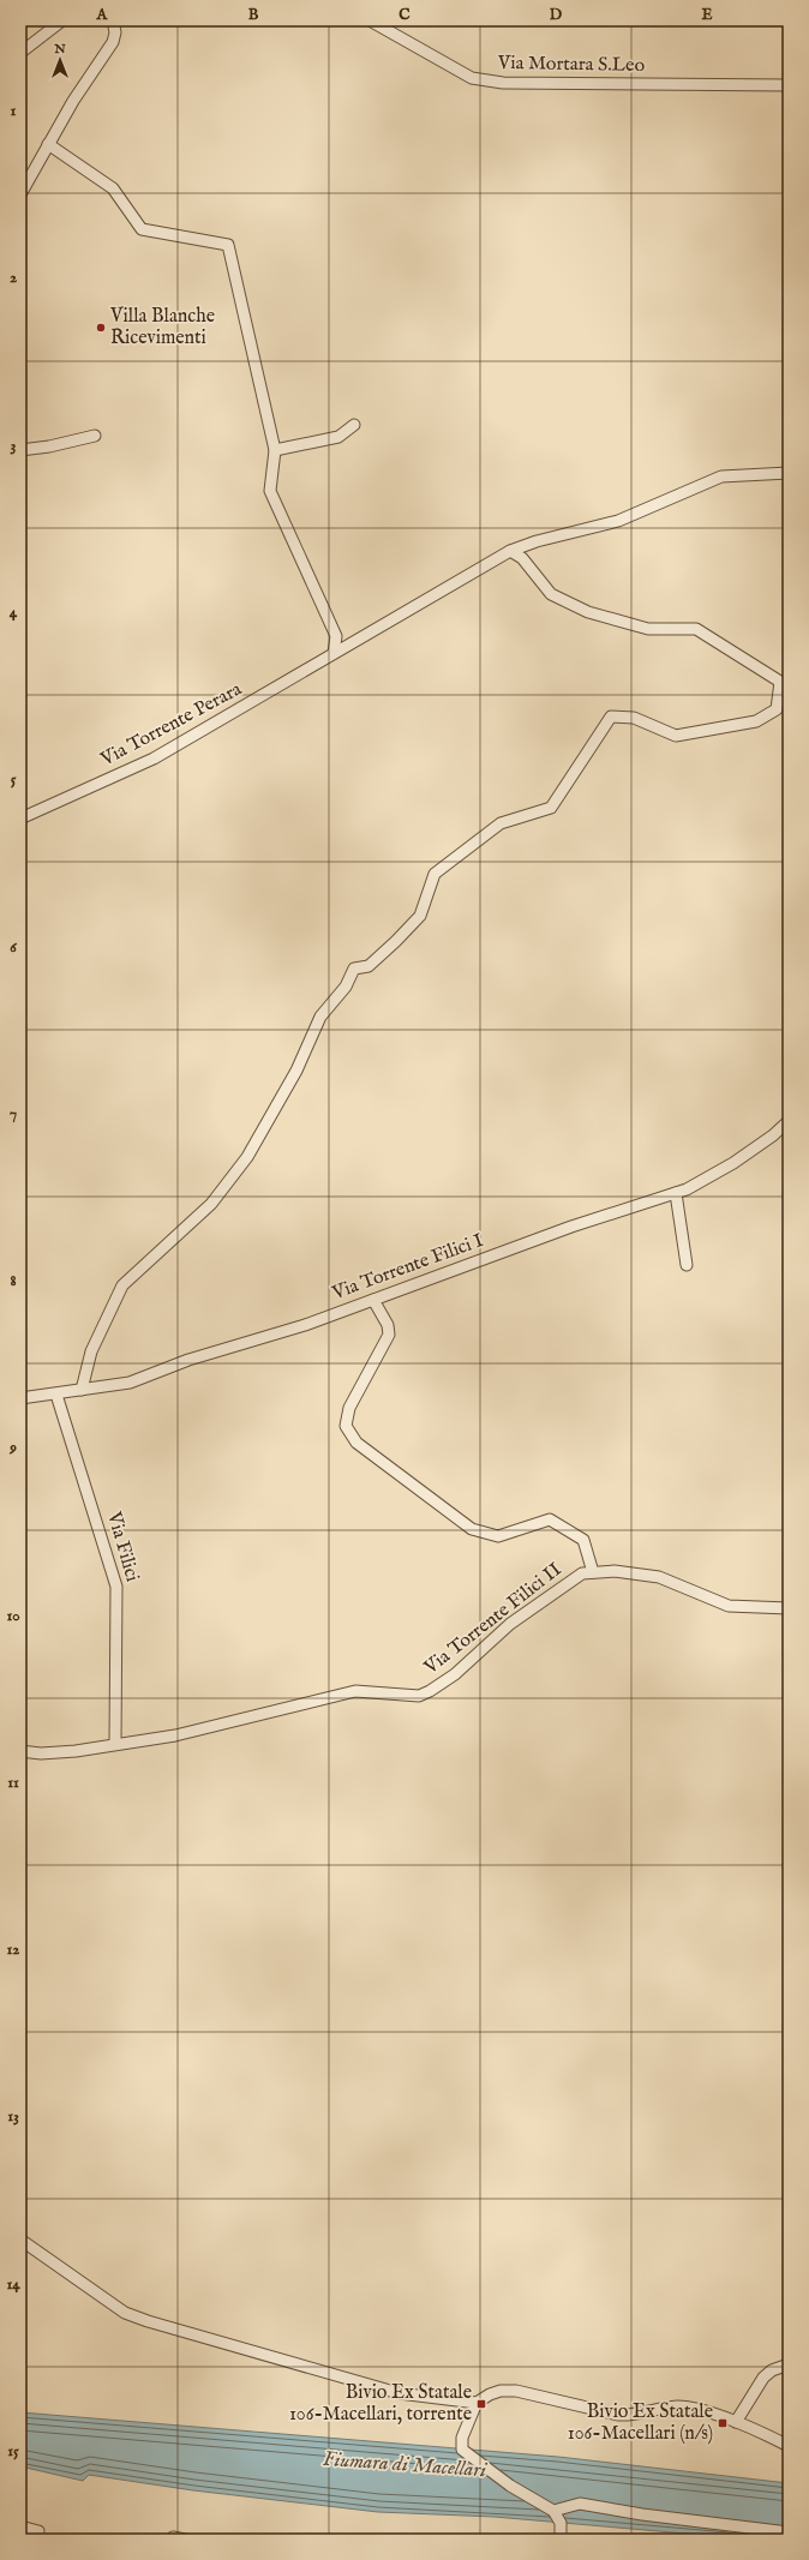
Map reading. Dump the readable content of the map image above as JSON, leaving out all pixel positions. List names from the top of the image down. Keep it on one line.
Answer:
{"streets":{"street":["Via Mortara S.Leo","Via Torrente Perara","Via Torrente Filici I","Via Filici","Via Torrente Filici II"]},"crossings":[["Via Torrente Filici I","Via Filici"],["Via Filici","Via Torrente Filici II"]],"water":["Fiumara di Macellari"],"places":{"other":["Villa Blanche Ricevimenti"],"transit":["Bivio Ex Statale 106-Macellari, torrente","Bivio Ex Statale 106-Macellari (n/s)"]},"north":"top","grid":{"columns":["A","B","C","D","E"],"rows":["1","2","3","4","5","6","7","8","9","10","11","12","13","14","15"]}}
